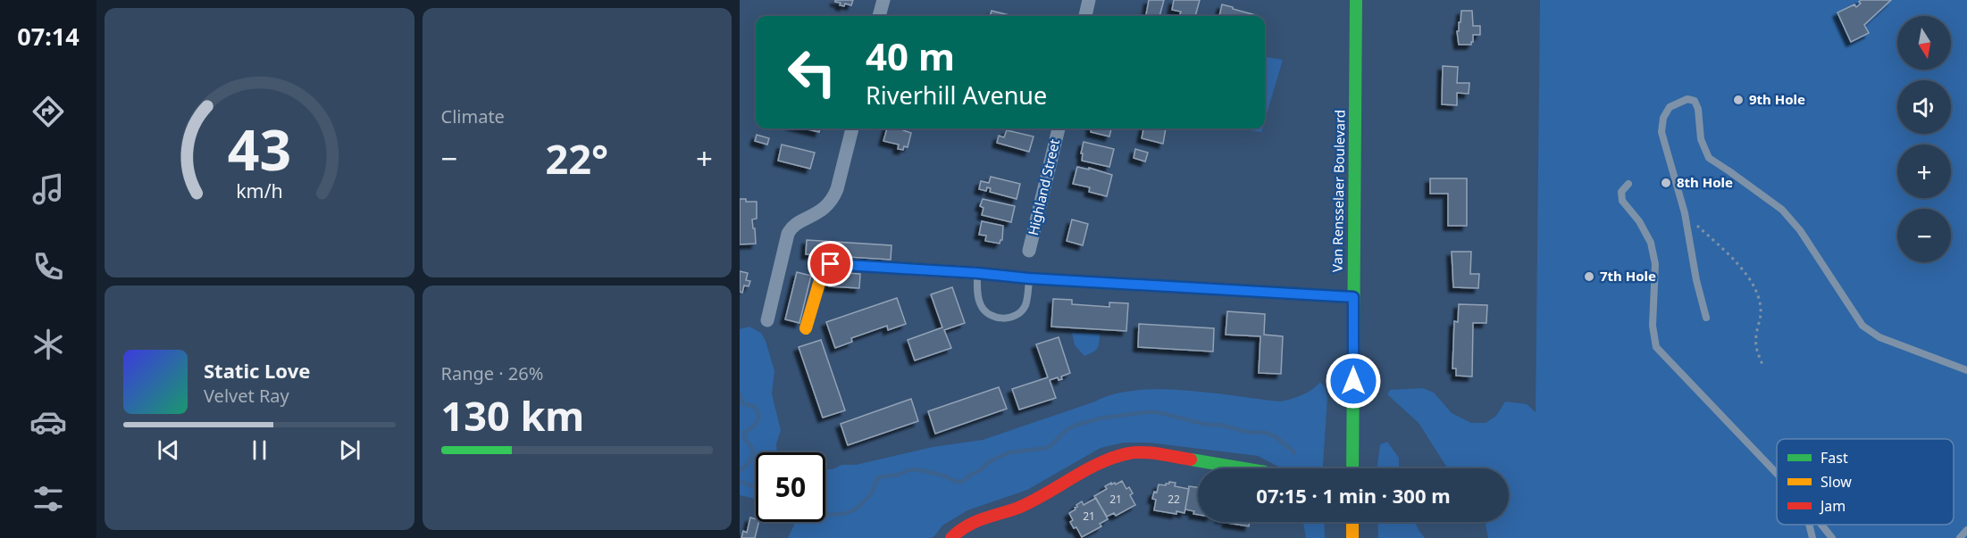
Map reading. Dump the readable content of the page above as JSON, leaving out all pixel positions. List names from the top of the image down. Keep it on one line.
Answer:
{"streets":{"street":["Highland Street","Van Rensselaer Boulevard"]},"places":["9th Hole","8th Hole","7th Hole"],"house_numbers":["21","22","21"],"legend":["Fast","Slow","Jam"],"north":"bottom","page":{"tabs":"07:14","tile":["Climate",["Range · 26%","130 km"]],"map_buttons":["+","−"],"turn":["40 m","Riverhill Avenue"],"heat":["−","22°","+"],"song":["Static Love","Velvet Ray"],"limit":"50","trip":"07:15 · 1 min · 300 m","gauge":["43","km/h"]}}
